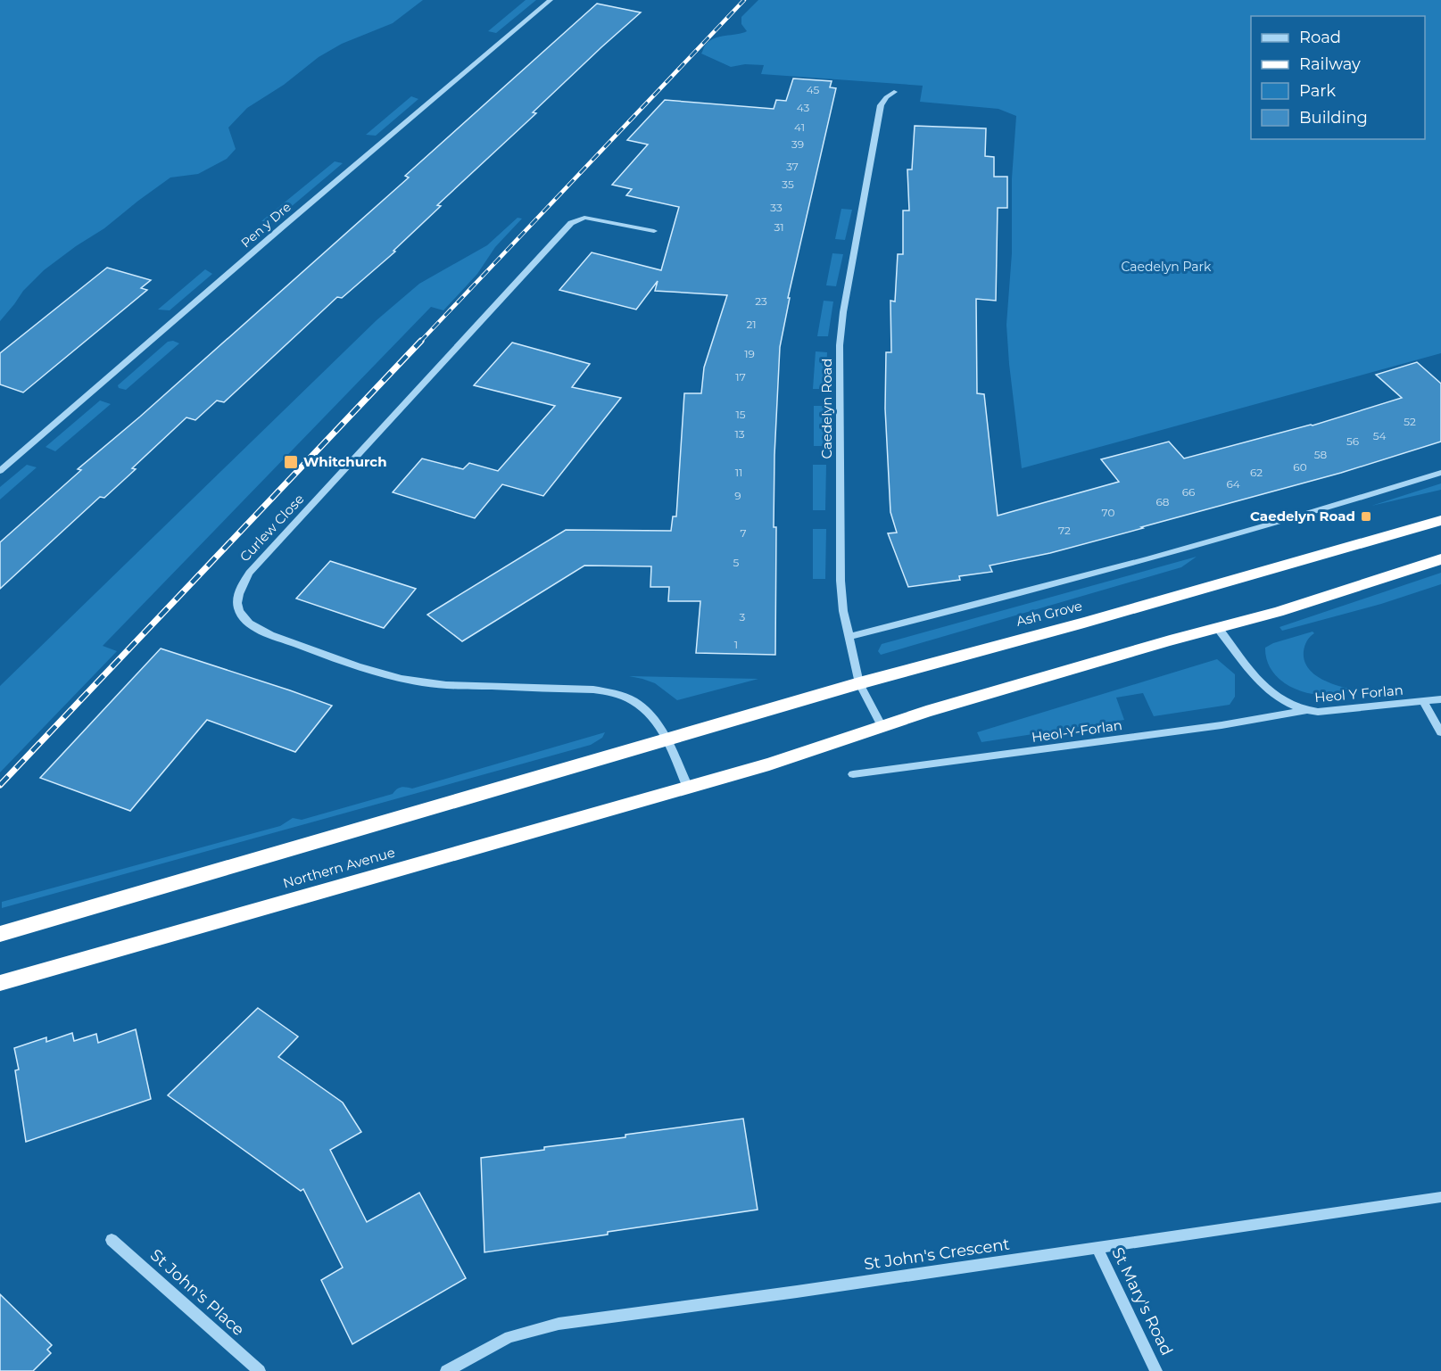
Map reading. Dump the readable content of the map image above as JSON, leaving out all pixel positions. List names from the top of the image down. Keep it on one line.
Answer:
{"streets":{"highway":["Ash Grove","Northern Avenue"],"street":["Pen y Dre","Caedelyn Road","Curlew Close","Heol Y Forlan","Heol-Y-Forlan","St John's Crescent","St John's Place","St Mary's Road"]},"crossings":[["Caedelyn Road","Ash Grove"],["Curlew Close","Ash Grove"],["Curlew Close","Northern Avenue"],["Heol Y Forlan","Heol-Y-Forlan"],["St John's Crescent","St Mary's Road"]],"parks":["Caedelyn Park"],"places":{"transit":["Whitchurch","Caedelyn Road"]},"house_numbers":["45","43","41","39","37","35","33","31","23","21","19","17","15","52","13","54","56","58","60","11","62","64","66","9","68","70","72","7","5","3","1"],"legend":["Road","Railway","Park","Building"]}
